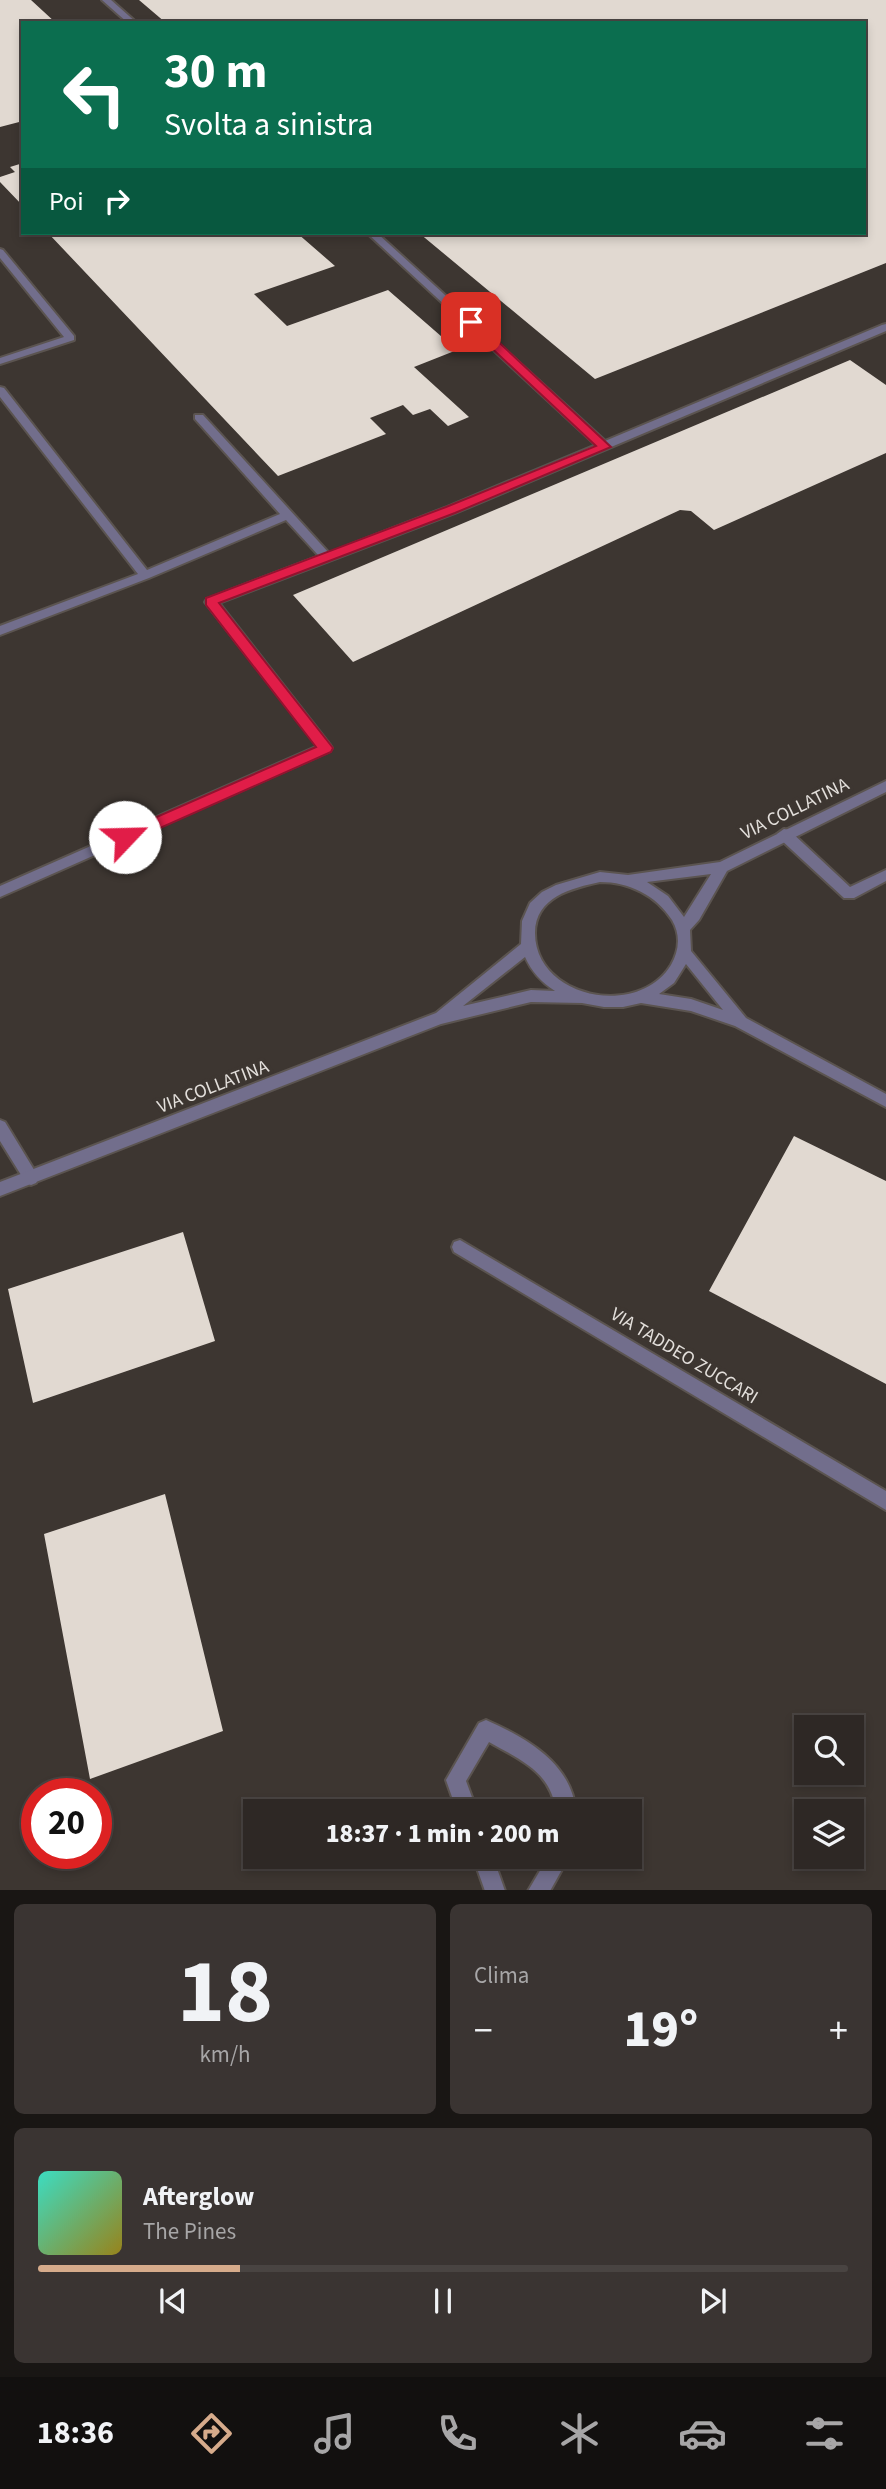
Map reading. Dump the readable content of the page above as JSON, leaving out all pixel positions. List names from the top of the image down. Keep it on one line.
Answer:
{"streets":{"street":["VIA COLLATINA","VIA TADDEO ZUCCARI"]},"page":{"turn":["30 m","Svolta a sinistra"],"then":"Poi","limit":"20","trip":"18:37 · 1 min · 200 m","tile":[["18","km/h"],"Clima"],"heat":["−","19°","+"],"song":["Afterglow","The Pines"],"tabs":"18:36"}}
